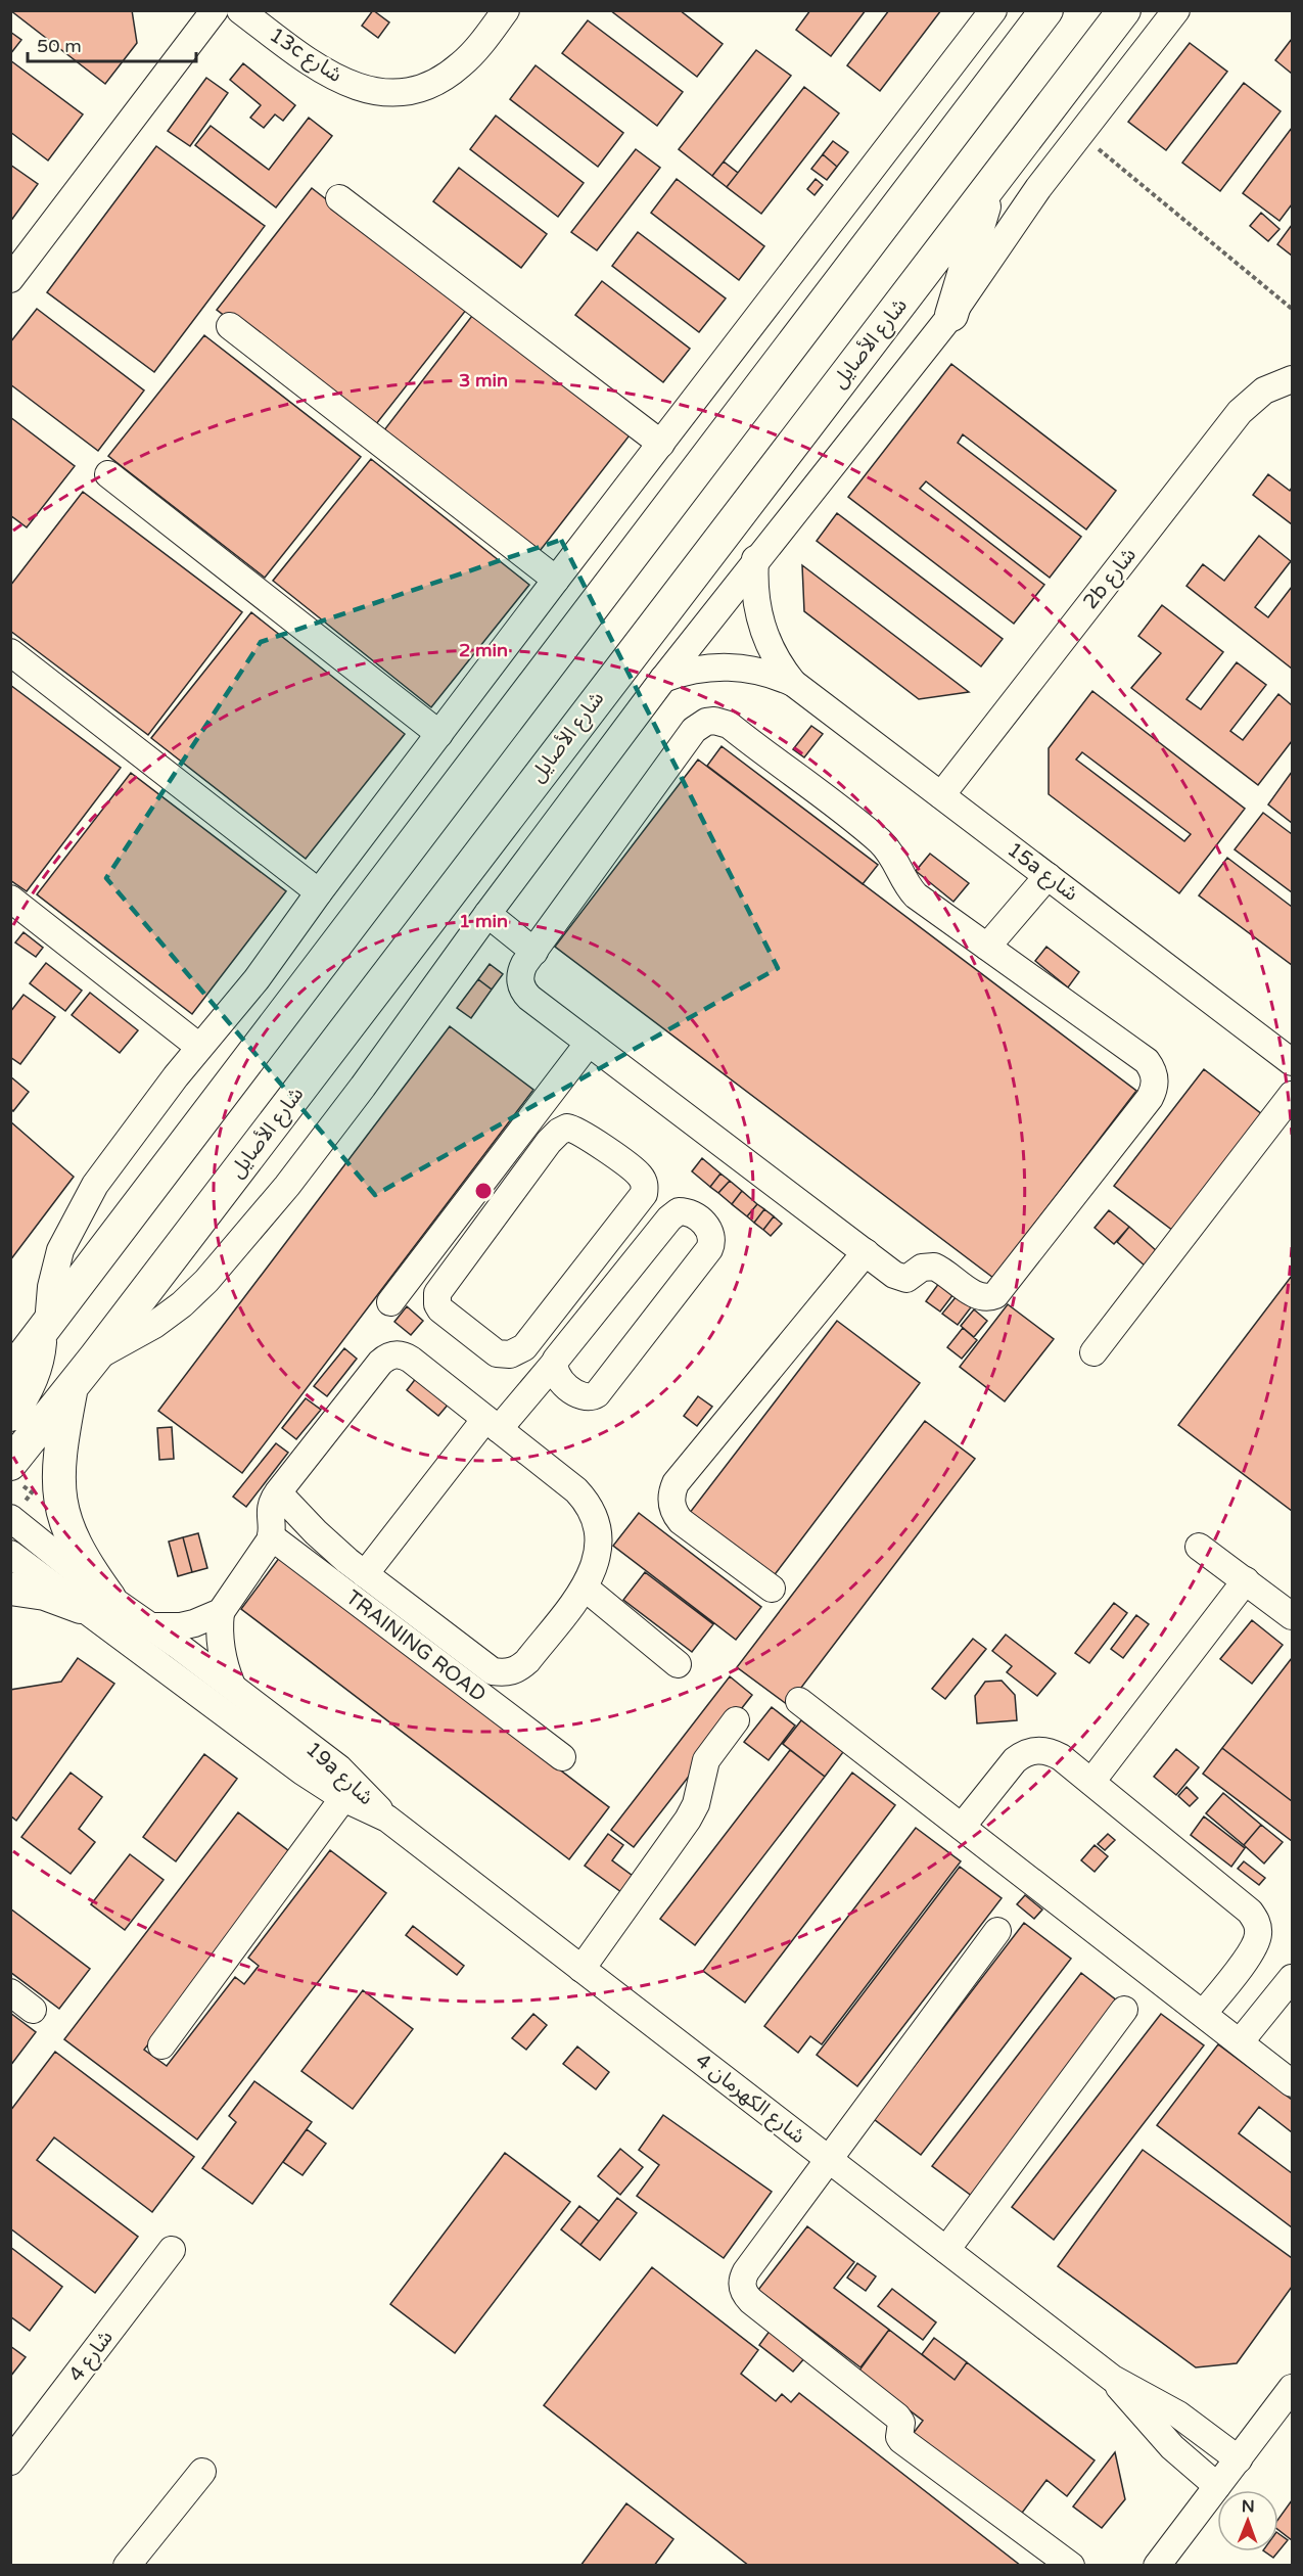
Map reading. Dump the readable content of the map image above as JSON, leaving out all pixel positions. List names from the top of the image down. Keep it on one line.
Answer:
{"streets":{"main road":["شارع الأصايل"],"street":["13c شارع","2b شارع","15a شارع","TRAINING ROAD","19a شارع","شارع الكهرمان 4","شارع 4"]},"crossings":[["2b شارع","15a شارع"],["19a شارع","شارع الكهرمان 4"]],"scale_bar":"50 m","north":"top","rings":["3 min","2 min","1 min"]}
